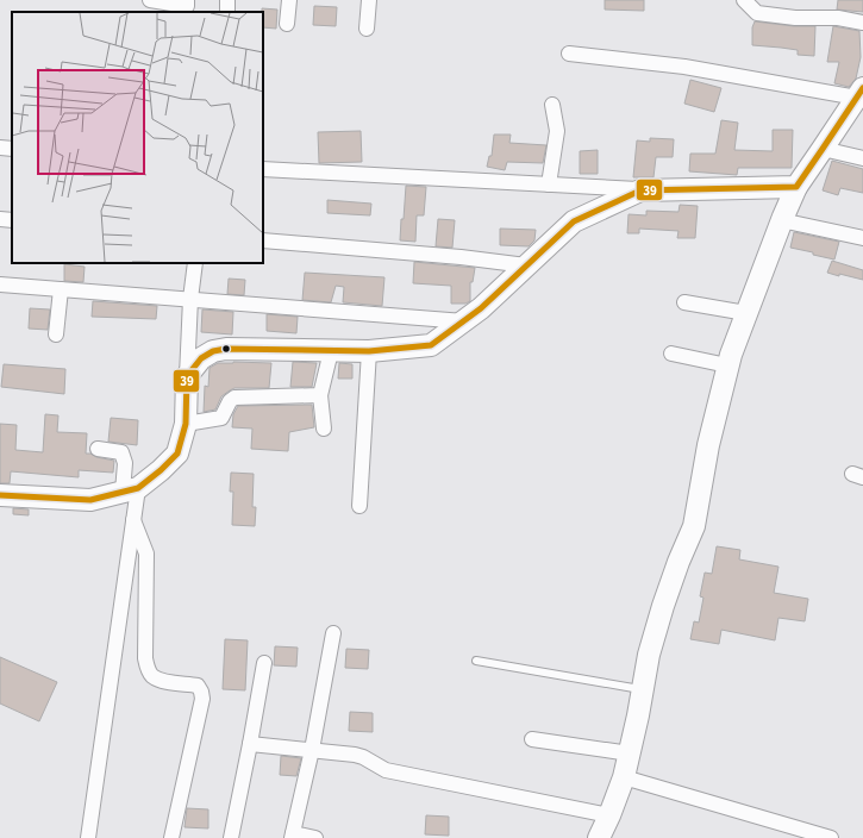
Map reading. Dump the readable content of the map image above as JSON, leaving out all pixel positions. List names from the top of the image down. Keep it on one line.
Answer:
{"lines":["transit line 39"]}
